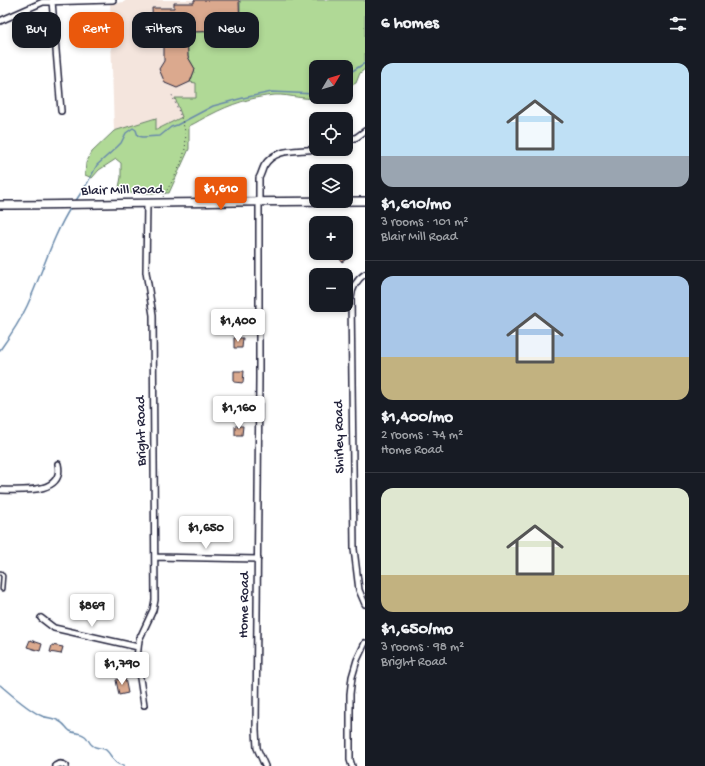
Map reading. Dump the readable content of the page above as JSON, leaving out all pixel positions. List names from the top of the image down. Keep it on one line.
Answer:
{"streets":{"main road":["Blair Mill Road"],"street":["Bright Road","Shirley Road","Home Road"]},"crossings":[["Blair Mill Road","Bright Road"],["Blair Mill Road","Home Road"]],"north":"top right","page":{"heading":"6 homes","chip":["Buy","Rent","Filters","New"],"list":[{"name":"$1,610/mo","note":"3 rooms · 101 m² · Blair Mill Road"},{"name":"$1,400/mo","note":"2 rooms · 74 m² · Home Road"},{"name":"$1,650/mo","note":"3 rooms · 98 m² · Bright Road"}],"map_buttons":["+","−"],"price":["$1,610","$1,400","$1,160","$1,650","$869","$1,790"]}}
